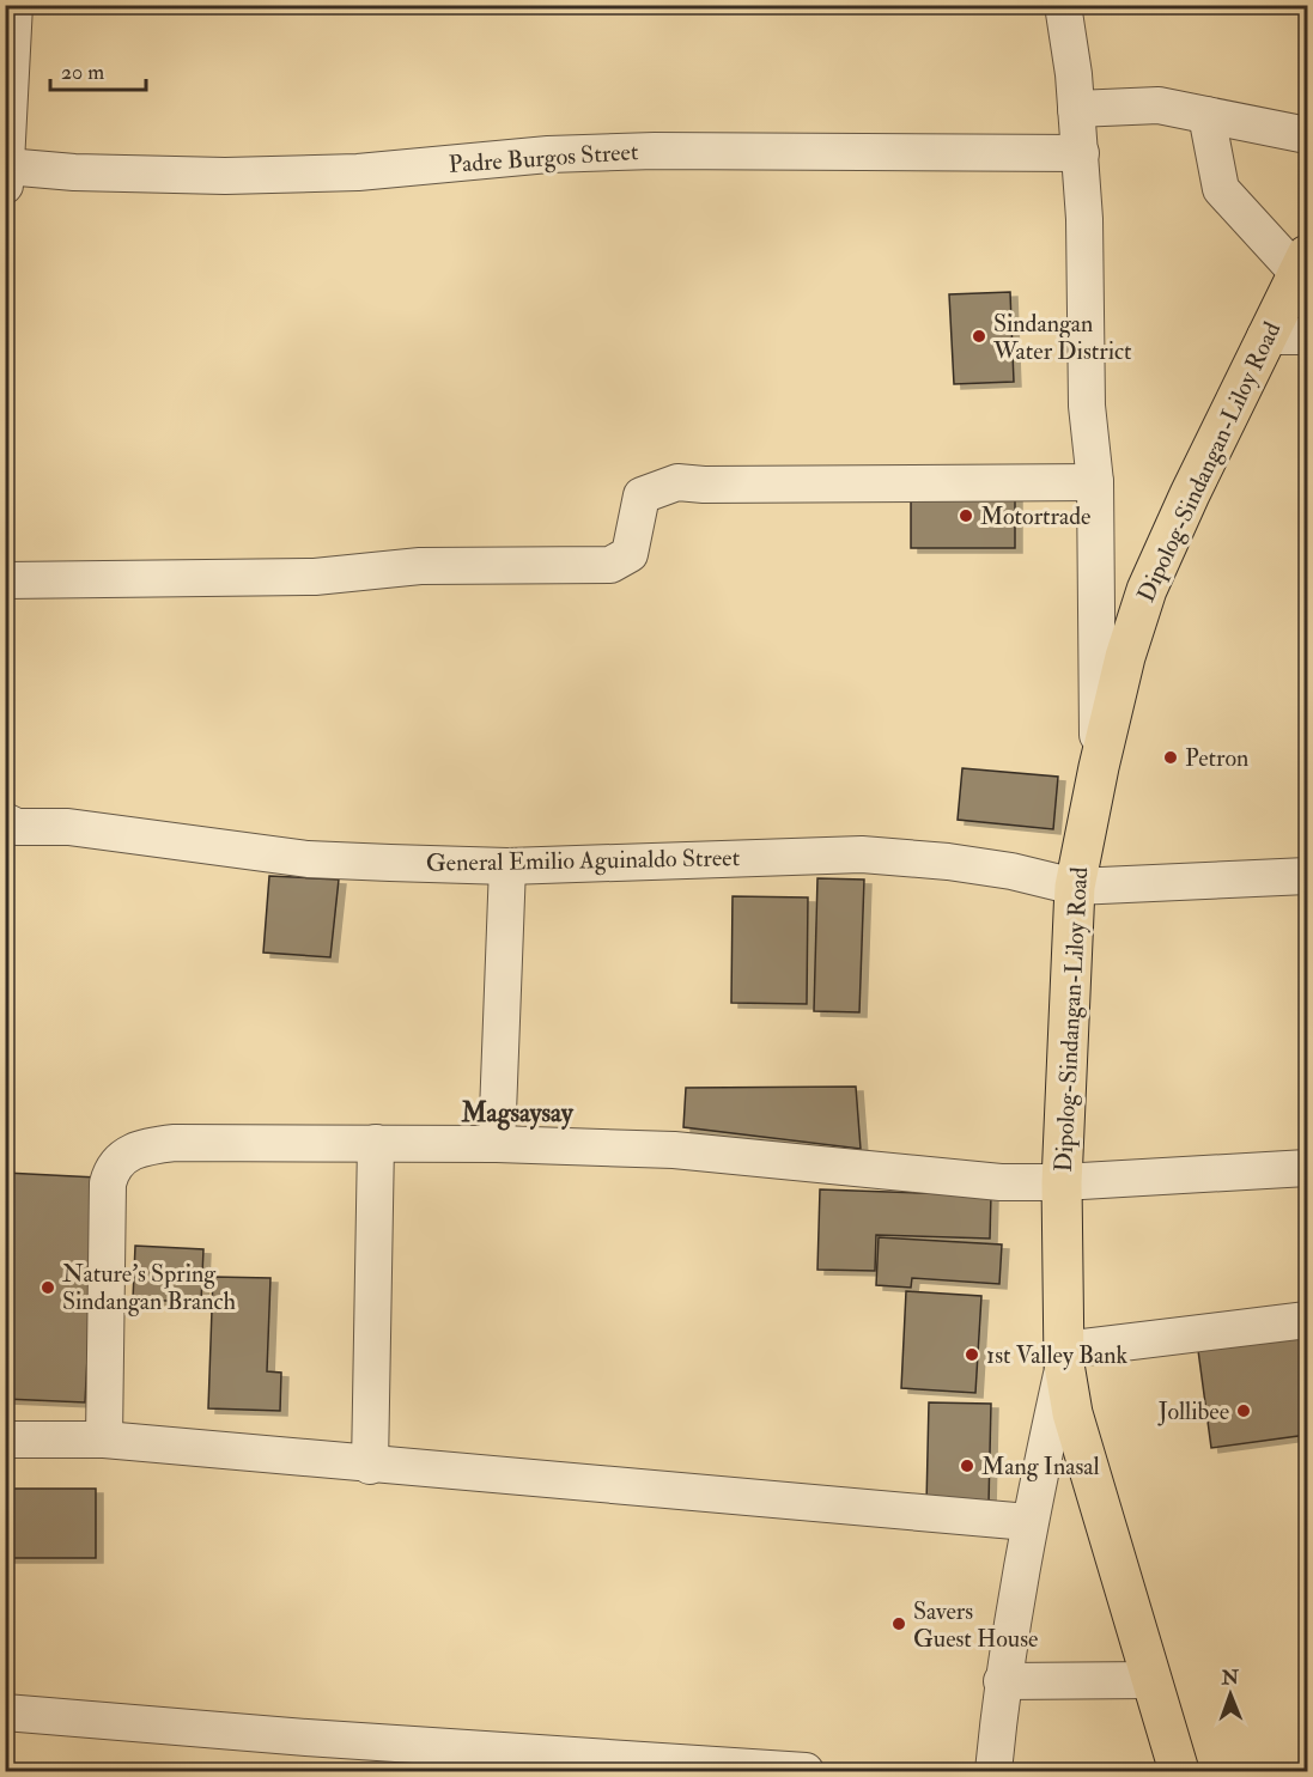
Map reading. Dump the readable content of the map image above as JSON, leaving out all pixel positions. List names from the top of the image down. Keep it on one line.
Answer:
{"streets":{"highway":["Dipolog-Sindangan-Liloy Road"],"street":["Padre Burgos Street","General Emilio Aguinaldo Street"]},"crossings":[["Dipolog-Sindangan-Liloy Road","General Emilio Aguinaldo Street"]],"districts":["Magsaysay"],"places":["Sindangan Water District","Motortrade","Petron","Nature's Spring Sindangan Branch","1st Valley Bank","Jollibee","Mang Inasal","Savers Guest House"],"scale_bar":"20 m","north":"top"}
